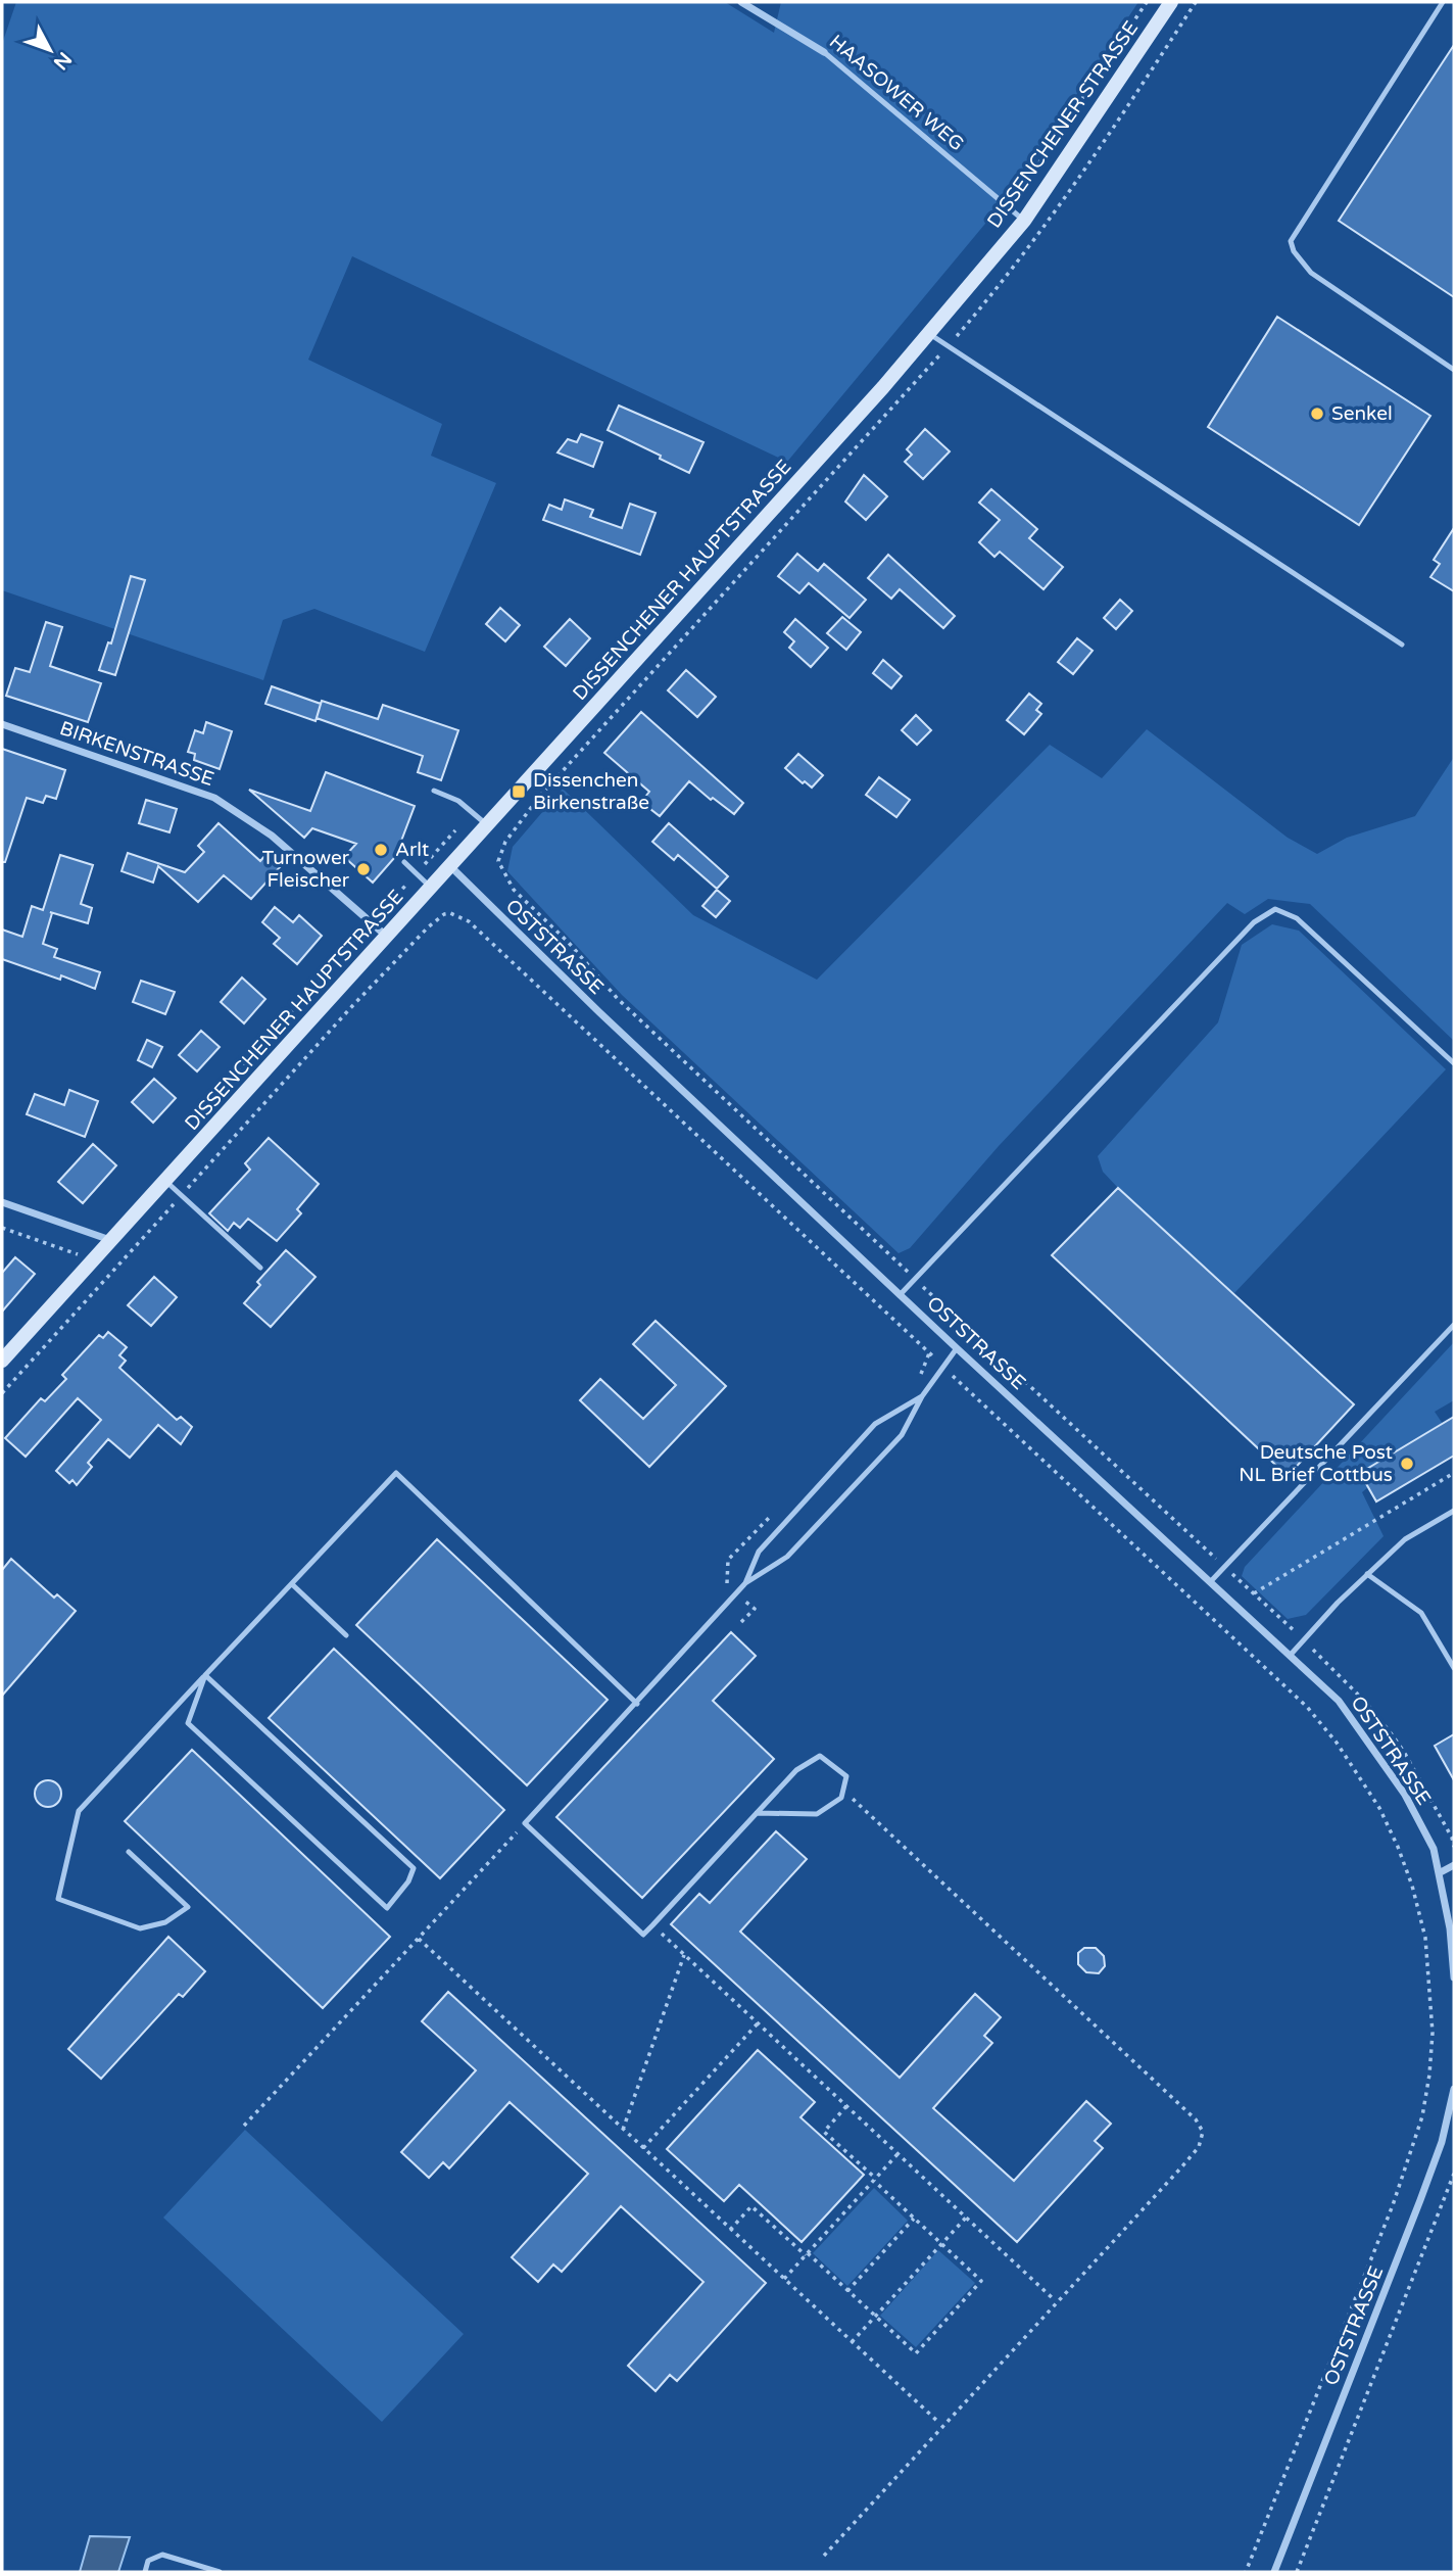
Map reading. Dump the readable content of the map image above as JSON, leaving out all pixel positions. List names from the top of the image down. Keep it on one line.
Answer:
{"streets":{"main road":["DISSENCHENER STRASSE","DISSENCHENER HAUPTSTRASSE"],"street":["HAASOWER WEG","BIRKENSTRASSE","OSTSTRASSE"]},"crossings":[["HAASOWER WEG","DISSENCHENER STRASSE"],["DISSENCHENER STRASSE","DISSENCHENER HAUPTSTRASSE"],["DISSENCHENER HAUPTSTRASSE","BIRKENSTRASSE"],["DISSENCHENER HAUPTSTRASSE","OSTSTRASSE"]],"places":{"other":["Senkel","Arlt","Turnower Fleischer","Deutsche Post NL Brief Cottbus"],"transit":["Dissenchen Birkenstraße"]},"north":"bottom right"}
